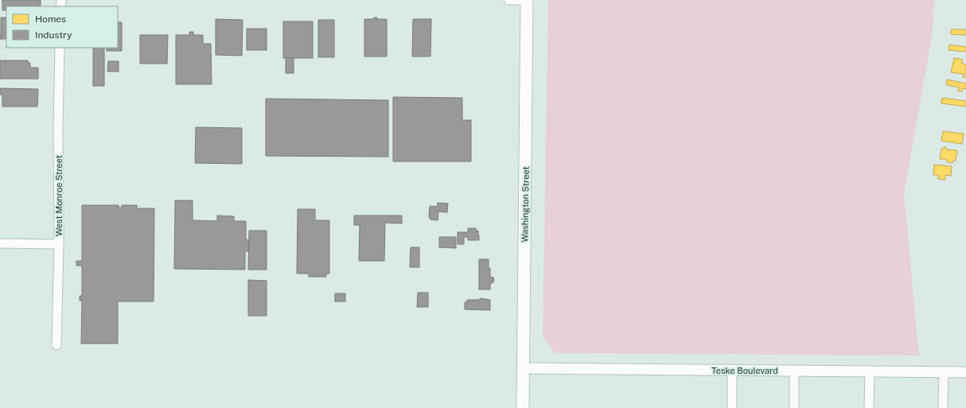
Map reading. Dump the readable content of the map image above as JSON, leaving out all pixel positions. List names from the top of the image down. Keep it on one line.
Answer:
{"streets":{"main road":["Washington Street"],"street":["West Monroe Street","Teske Boulevard"]},"crossings":[["Washington Street","Teske Boulevard"]],"legend":["Homes","Industry"]}
